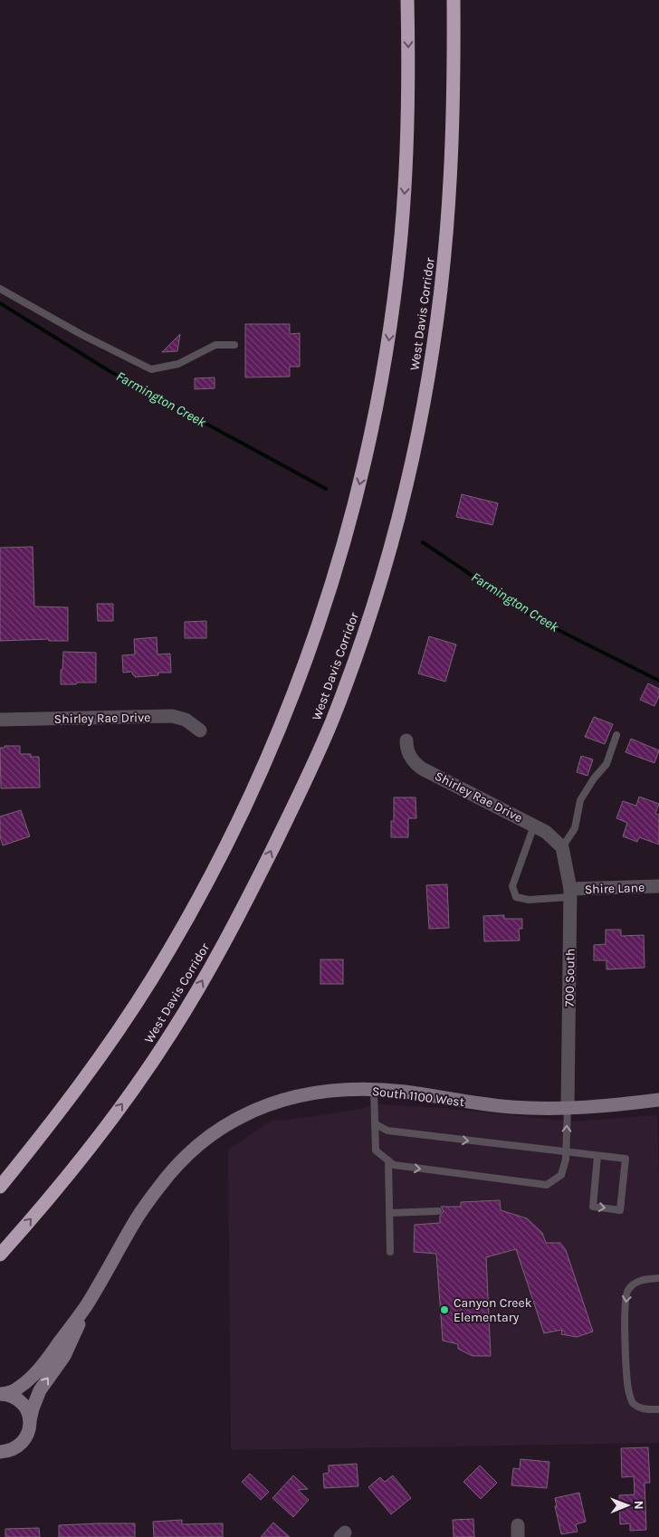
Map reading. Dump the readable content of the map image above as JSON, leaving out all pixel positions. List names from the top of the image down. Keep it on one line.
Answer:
{"streets":{"highway":["West Davis Corridor"],"street":["Shirley Rae Drive","Shire Lane","700 South","South 1100 West"]},"crossings":[["Shirley Rae Drive","700 South"],["Shire Lane","700 South"],["700 South","South 1100 West"]],"water":["Farmington Creek"],"places":["Canyon Creek Elementary"],"north":"right"}
